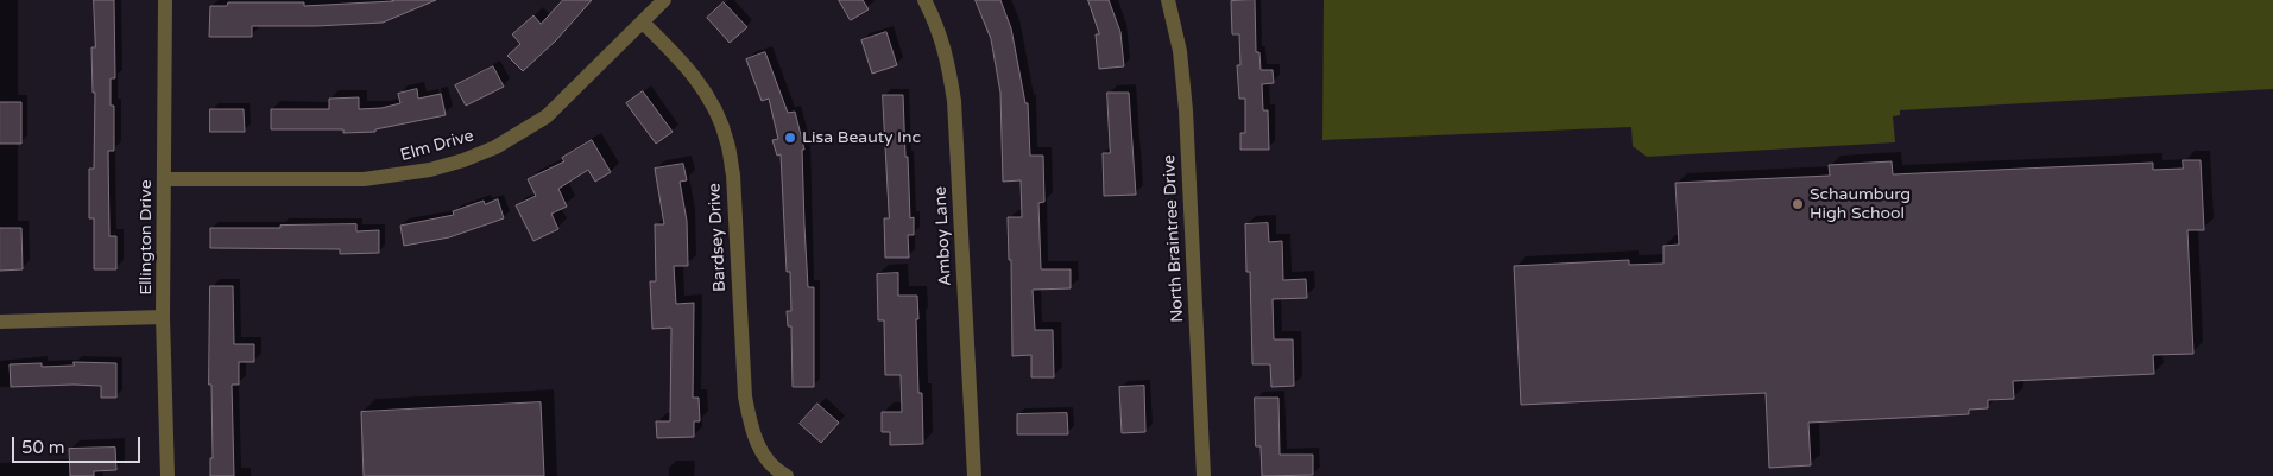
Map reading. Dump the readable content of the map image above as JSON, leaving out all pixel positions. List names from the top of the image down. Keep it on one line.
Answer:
{"streets":{"street":["Elm Drive","Amboy Lane","Ellington Drive","Bardsey Drive","North Braintree Drive"]},"crossings":[["Elm Drive","Ellington Drive"],["Elm Drive","Bardsey Drive"]],"places":["Lisa Beauty Inc","Schaumburg High School"],"scale_bar":"50 m"}
